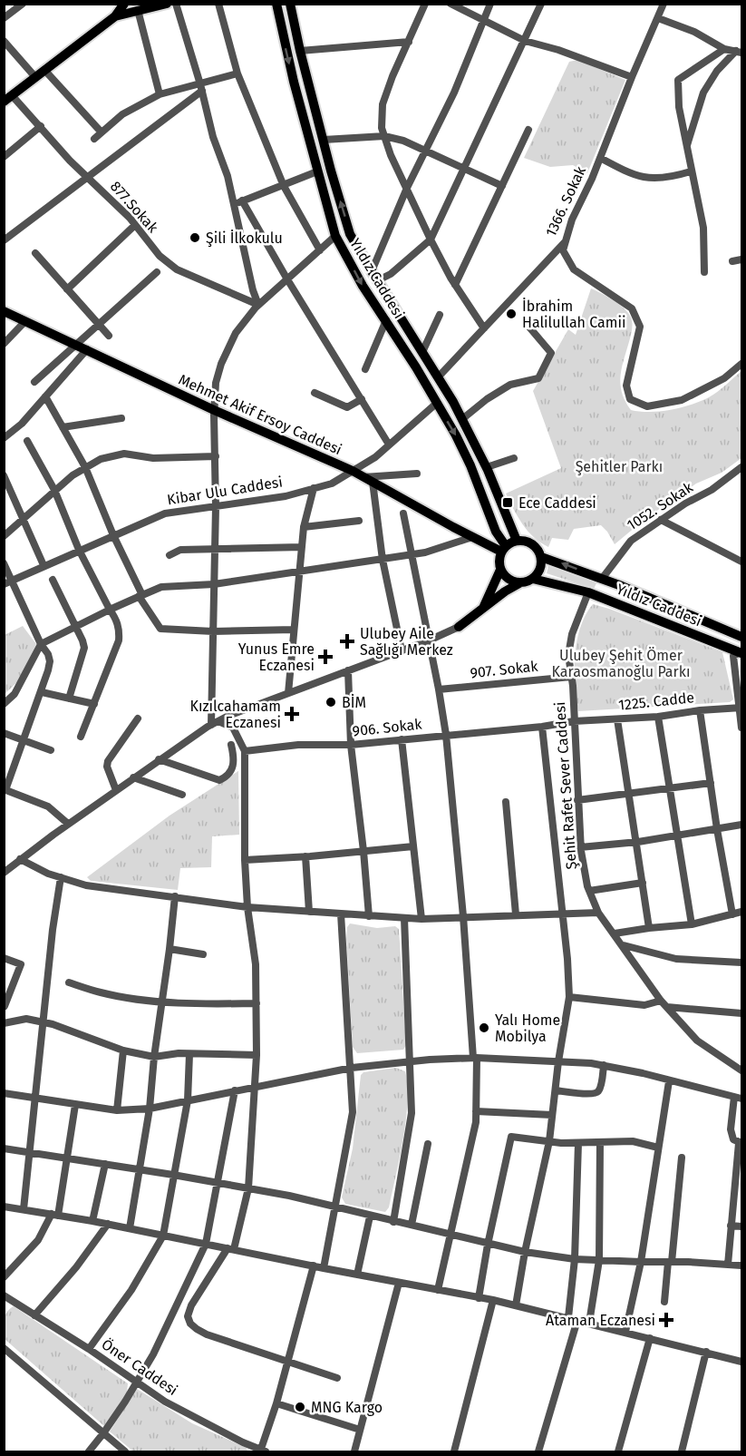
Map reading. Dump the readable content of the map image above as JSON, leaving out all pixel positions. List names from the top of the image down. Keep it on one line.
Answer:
{"streets":{"main road":["Yıldız Caddesi","Mehmet Akif Ersoy Caddesi"],"street":["1366. Sokak","877.Sokak","Kibar Ulu Caddesi","1052. Sokak","907. Sokak","1225. Cadde","906. Sokak","Şehit Rafet Sever Caddesi","Öner Caddesi"]},"crossings":[["1366. Sokak","Yıldız Caddesi"],["Yıldız Caddesi","Mehmet Akif Ersoy Caddesi"],["Yıldız Caddesi","Kibar Ulu Caddesi"],["Yıldız Caddesi","1052. Sokak"],["Yıldız Caddesi","Şehit Rafet Sever Caddesi"],["Mehmet Akif Ersoy Caddesi","Kibar Ulu Caddesi"],["907. Sokak","Şehit Rafet Sever Caddesi"],["1225. Cadde","906. Sokak"],["1225. Cadde","Şehit Rafet Sever Caddesi"],["906. Sokak","Şehit Rafet Sever Caddesi"]],"parks":["Şehitler Parkı","Ulubey Şehit Ömer Karaosmanoğlu Parkı"],"places":{"other":["Şili İlkokulu","İbrahim Halilullah Camii","BİM","Yalı Home Mobilya","MNG Kargo"],"transit":["Ece Caddesi"],"health":["Ulubey Aile Sağlığı Merkez","Yunus Emre Eczanesi","Kızılcahamam Eczanesi","Ataman Eczanesi"]}}
